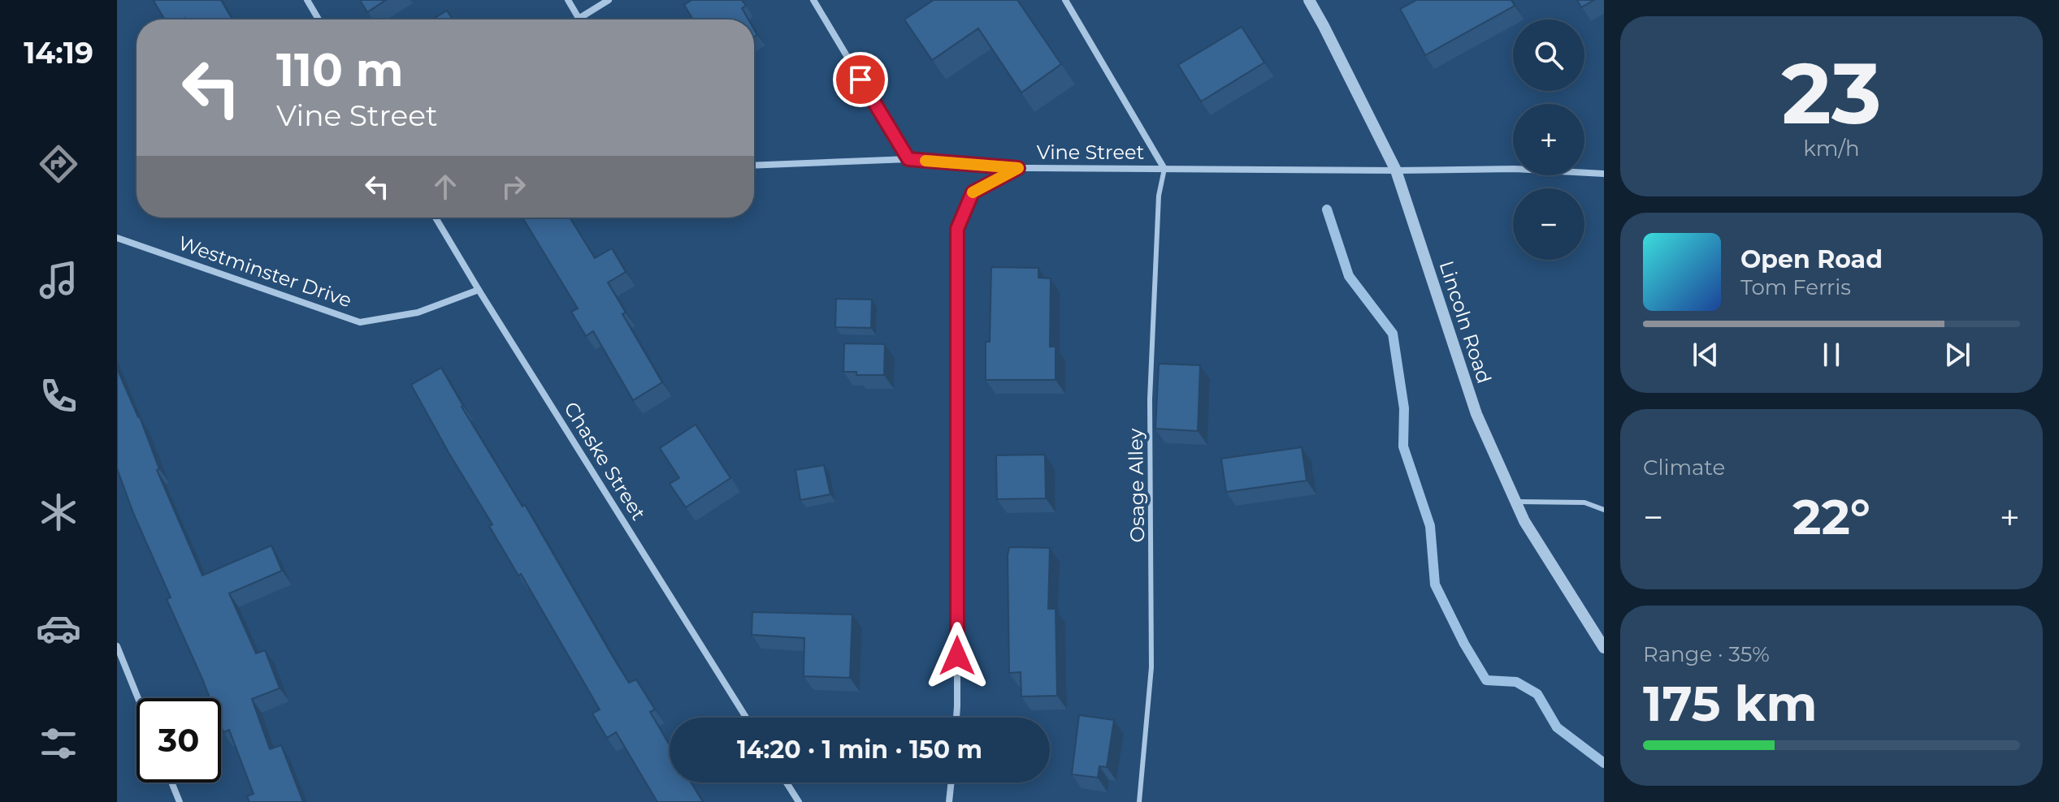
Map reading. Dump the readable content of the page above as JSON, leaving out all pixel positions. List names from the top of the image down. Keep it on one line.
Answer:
{"streets":{"street":["Vine Street","Westminster Drive","Lincoln Road","Chaske Street"],"lane":["Osage Alley"]},"crossings":[["Vine Street","Lincoln Road"],["Vine Street","Osage Alley"],["Westminster Drive","Chaske Street"]],"page":{"tabs":"14:19","tile":[["23","km/h"],"Climate",["Range · 35%","175 km"]],"map_buttons":["+","−"],"turn":["110 m","Vine Street"],"song":["Open Road","Tom Ferris"],"heat":["−","22°","+"],"limit":"30","trip":"14:20 · 1 min · 150 m"}}
